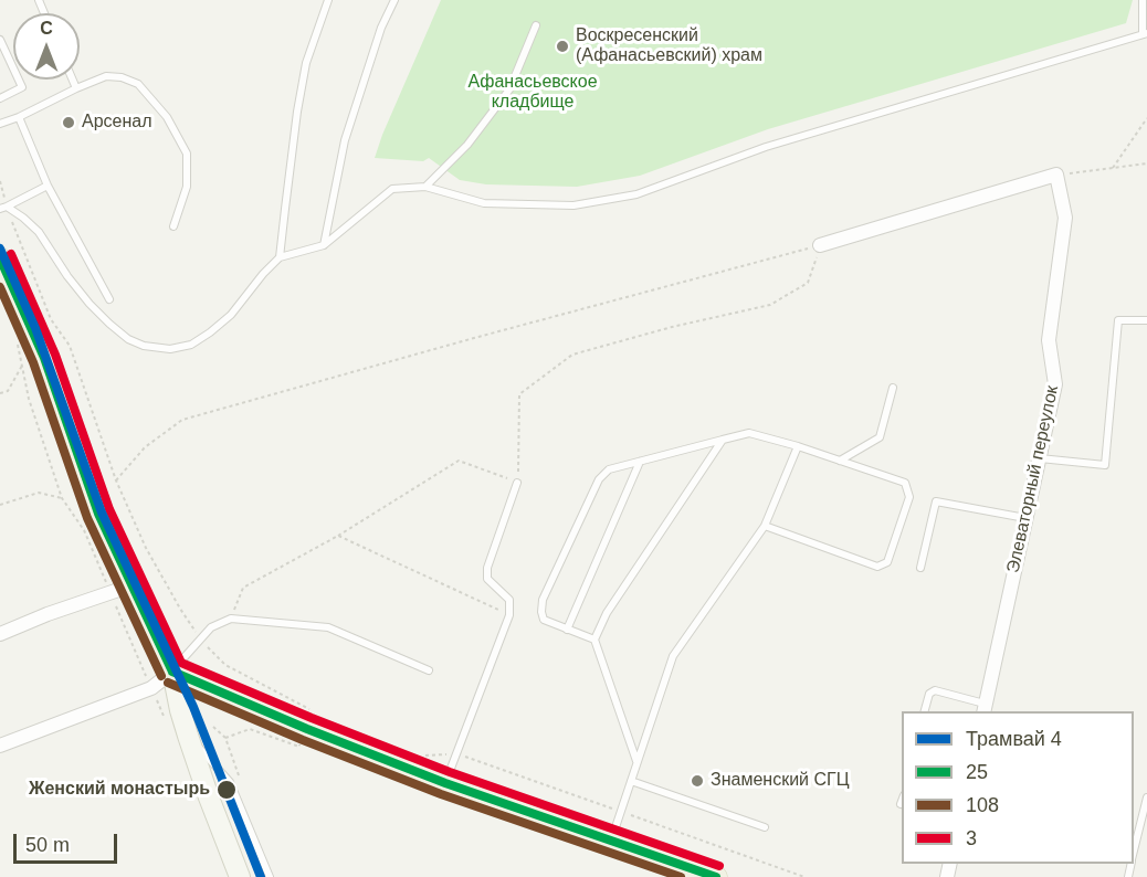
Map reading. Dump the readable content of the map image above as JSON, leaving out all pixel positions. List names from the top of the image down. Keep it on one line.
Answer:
{"streets":{"street":["Элеваторный переулок"]},"parks":["Афанасьевское кладбище"],"places":["Воскресенский (Афанасьевский) храм","Арсенал","Знаменский СГЦ","Женский монастырь"],"lines":["tram line 4","transit line 3","transit line 25","transit line 108"],"legend":["Трамвай 4","25","108","3"],"scale_bar":"50 m","north":"top"}
